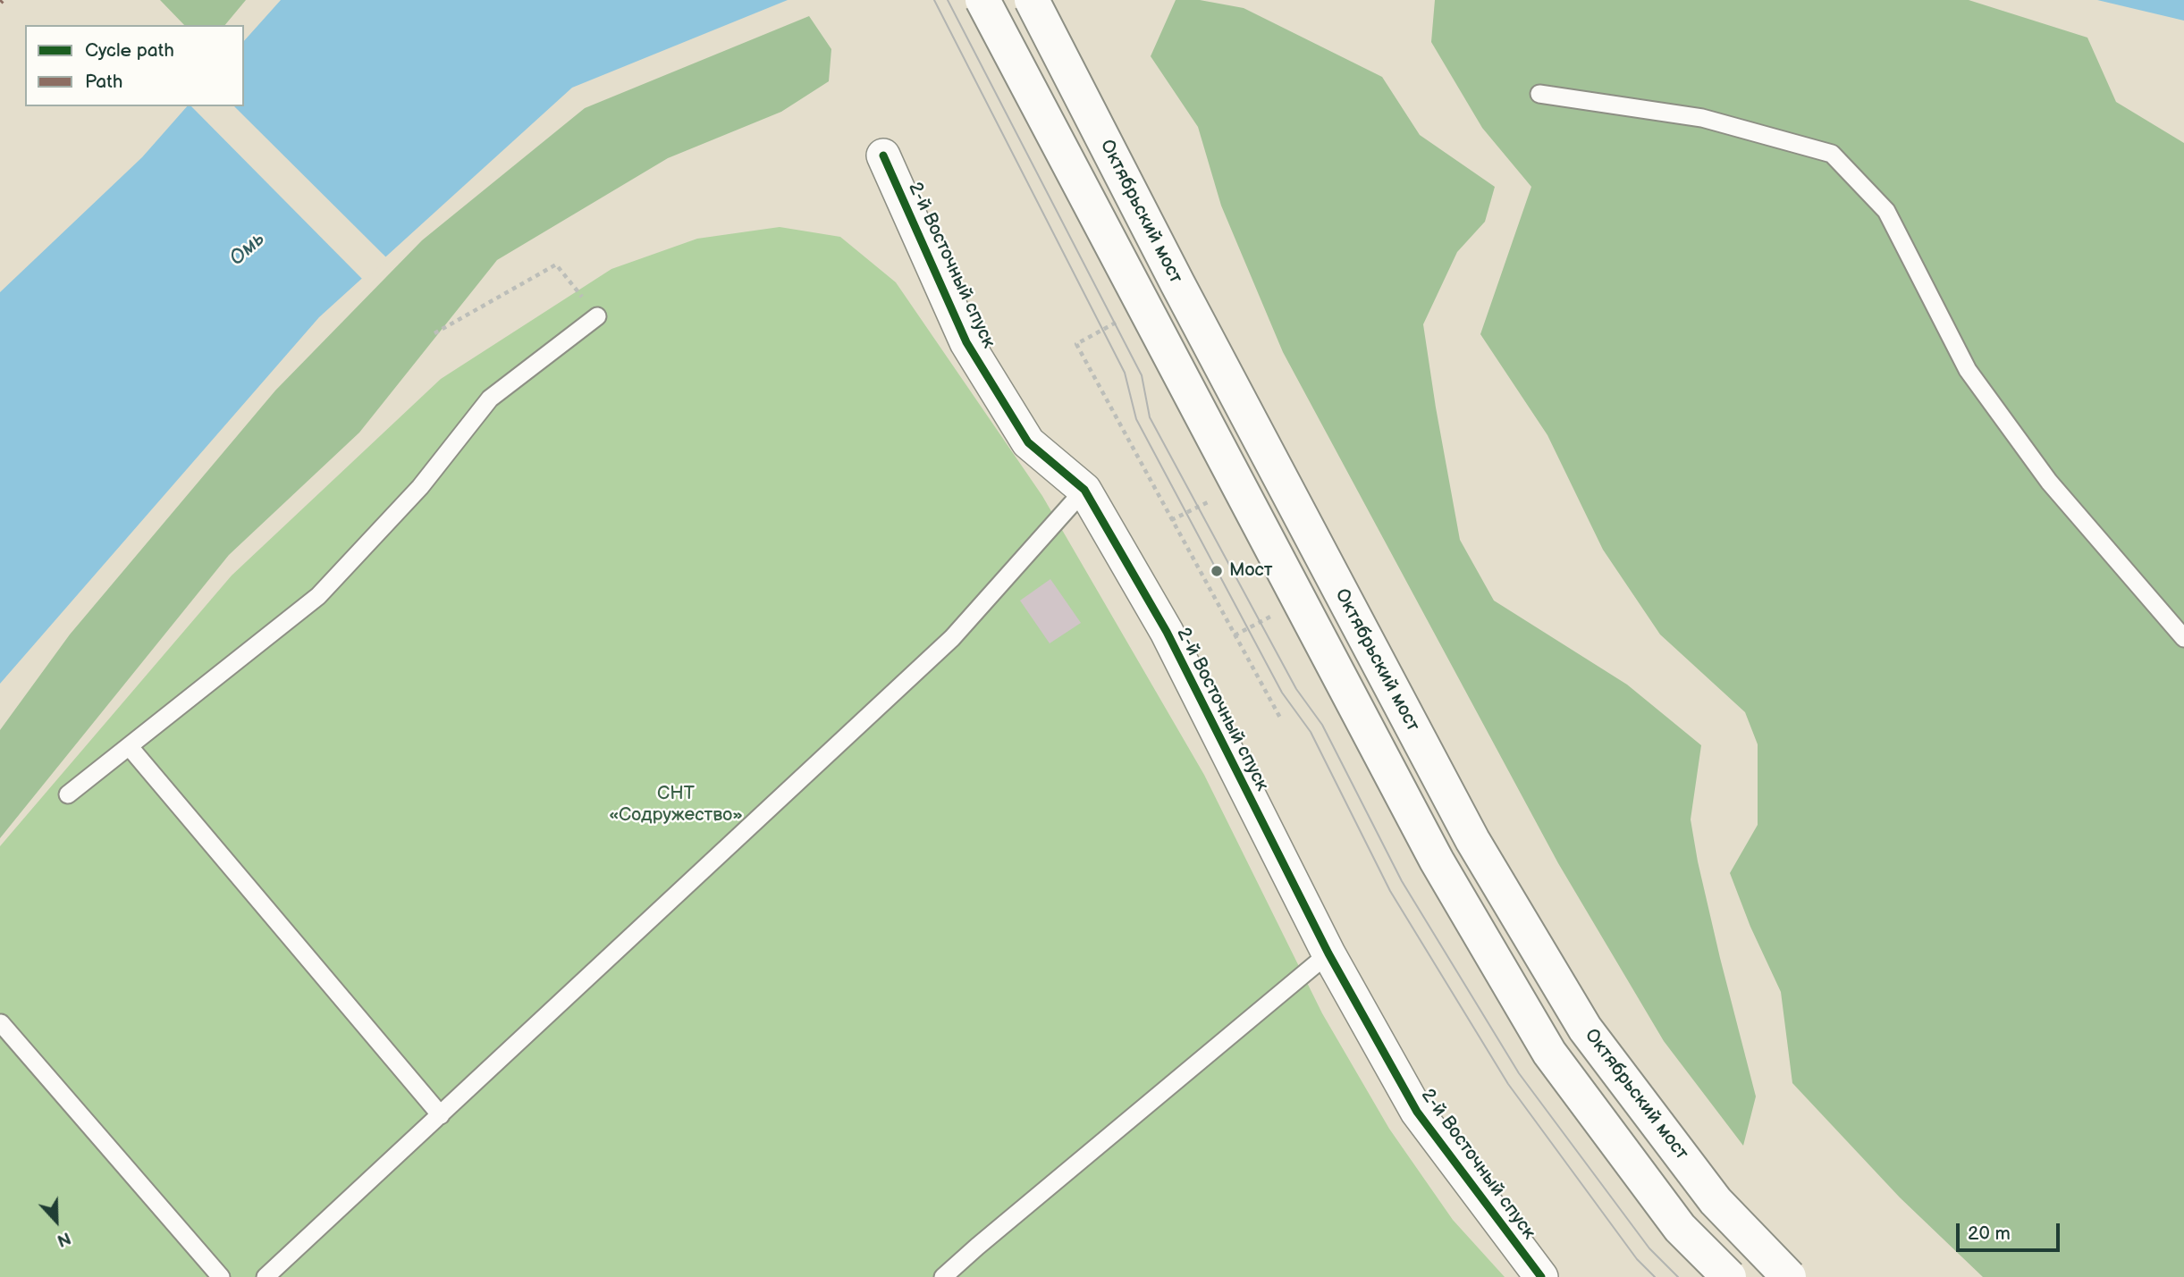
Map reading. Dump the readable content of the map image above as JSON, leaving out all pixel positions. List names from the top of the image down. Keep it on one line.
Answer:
{"streets":{"main road":["Октябрьский мост"],"street":["2-й Восточный спуск"]},"water":["Омь"],"parks":["СНТ «Содружество»"],"places":["Мост"],"legend":["Cycle path","Path"],"scale_bar":"20 m","north":"bottom"}
